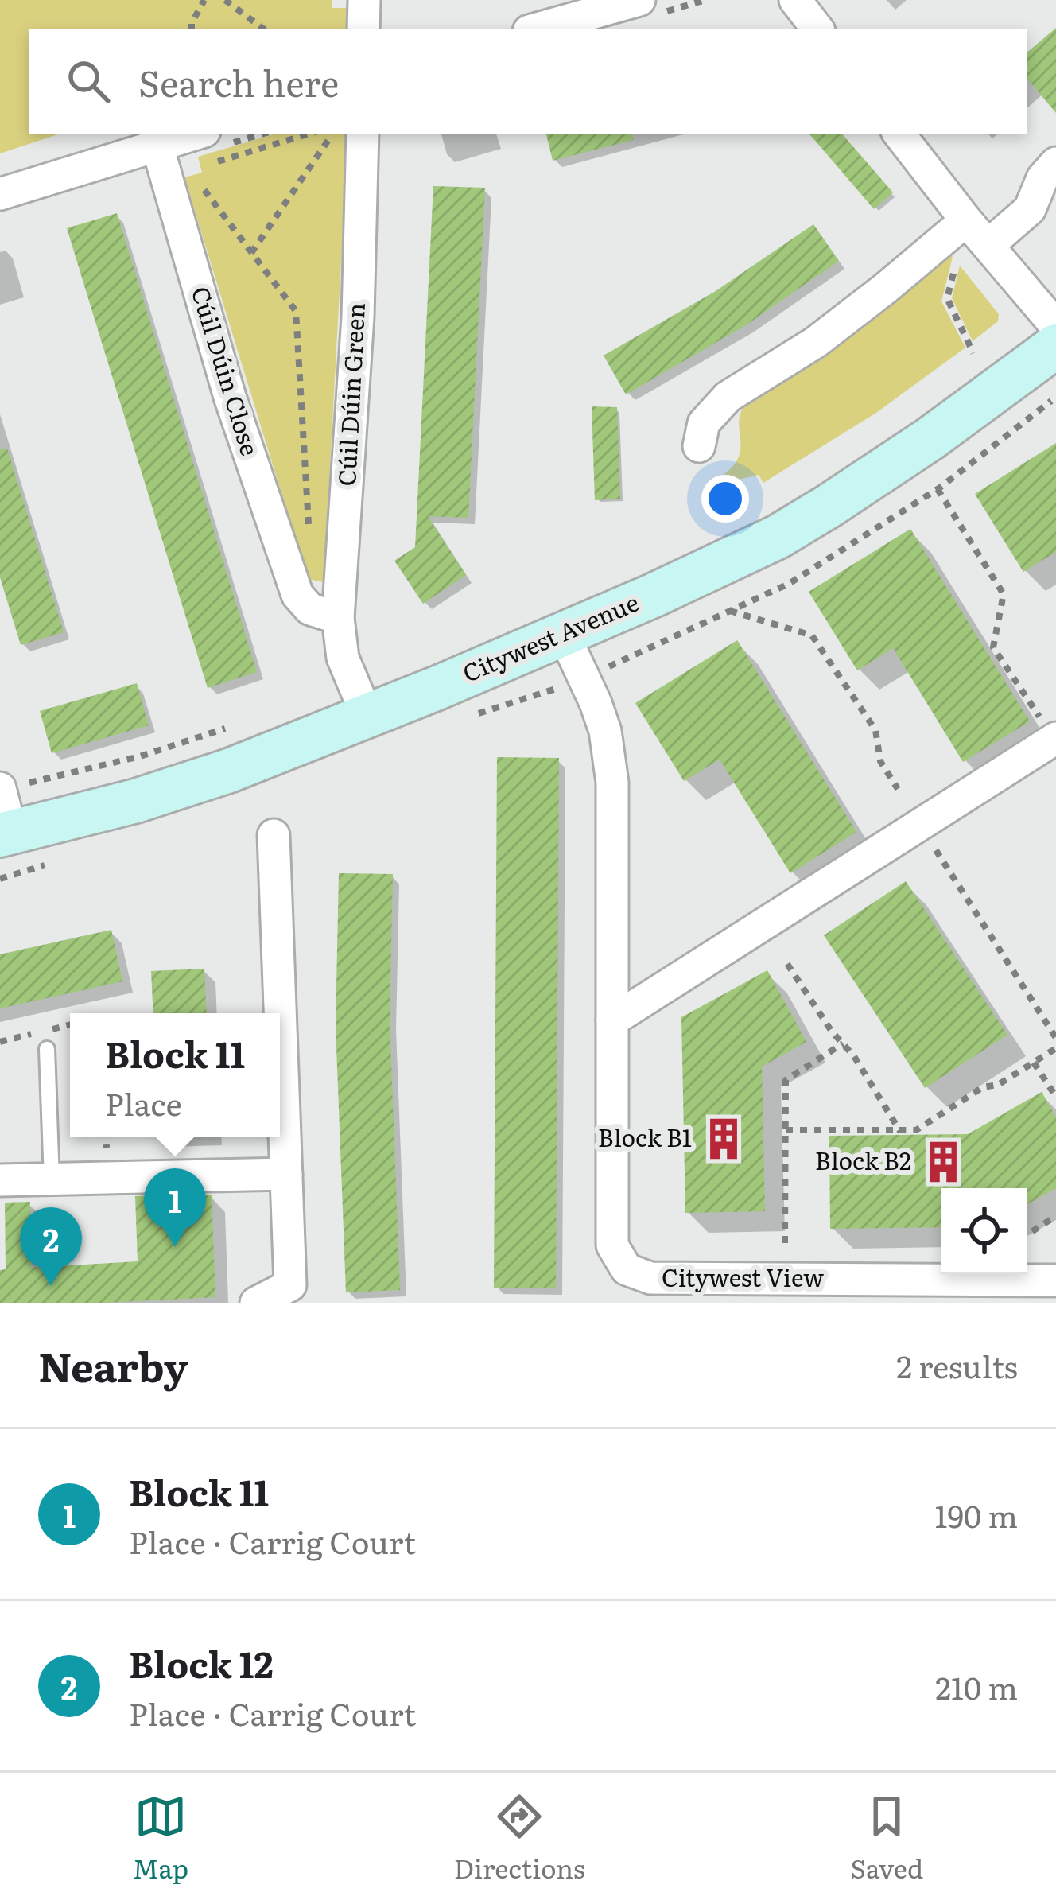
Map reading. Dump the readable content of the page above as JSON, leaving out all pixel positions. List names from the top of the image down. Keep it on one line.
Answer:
{"streets":{"street":["Cúil Dúin Close","Cúil Dúin Green","Citywest Avenue","Citywest View"]},"crossings":[["Cúil Dúin Close","Cúil Dúin Green"],["Cúil Dúin Green","Citywest Avenue"],["Citywest Avenue","Citywest View"]],"places":{"building":["Block B1","Block B2"]},"page":{"search":"Search here","popup":["Block 11","Place"],"pins":["1","2"],"heading":["Nearby","2 results"],"list":[{"mark":"1","name":"Block 11","note":"Place · Carrig Court","value":"190 m"},{"mark":"2","name":"Block 12","note":"Place · Carrig Court","value":"210 m"}],"nav":["Map","Directions","Saved"]}}
